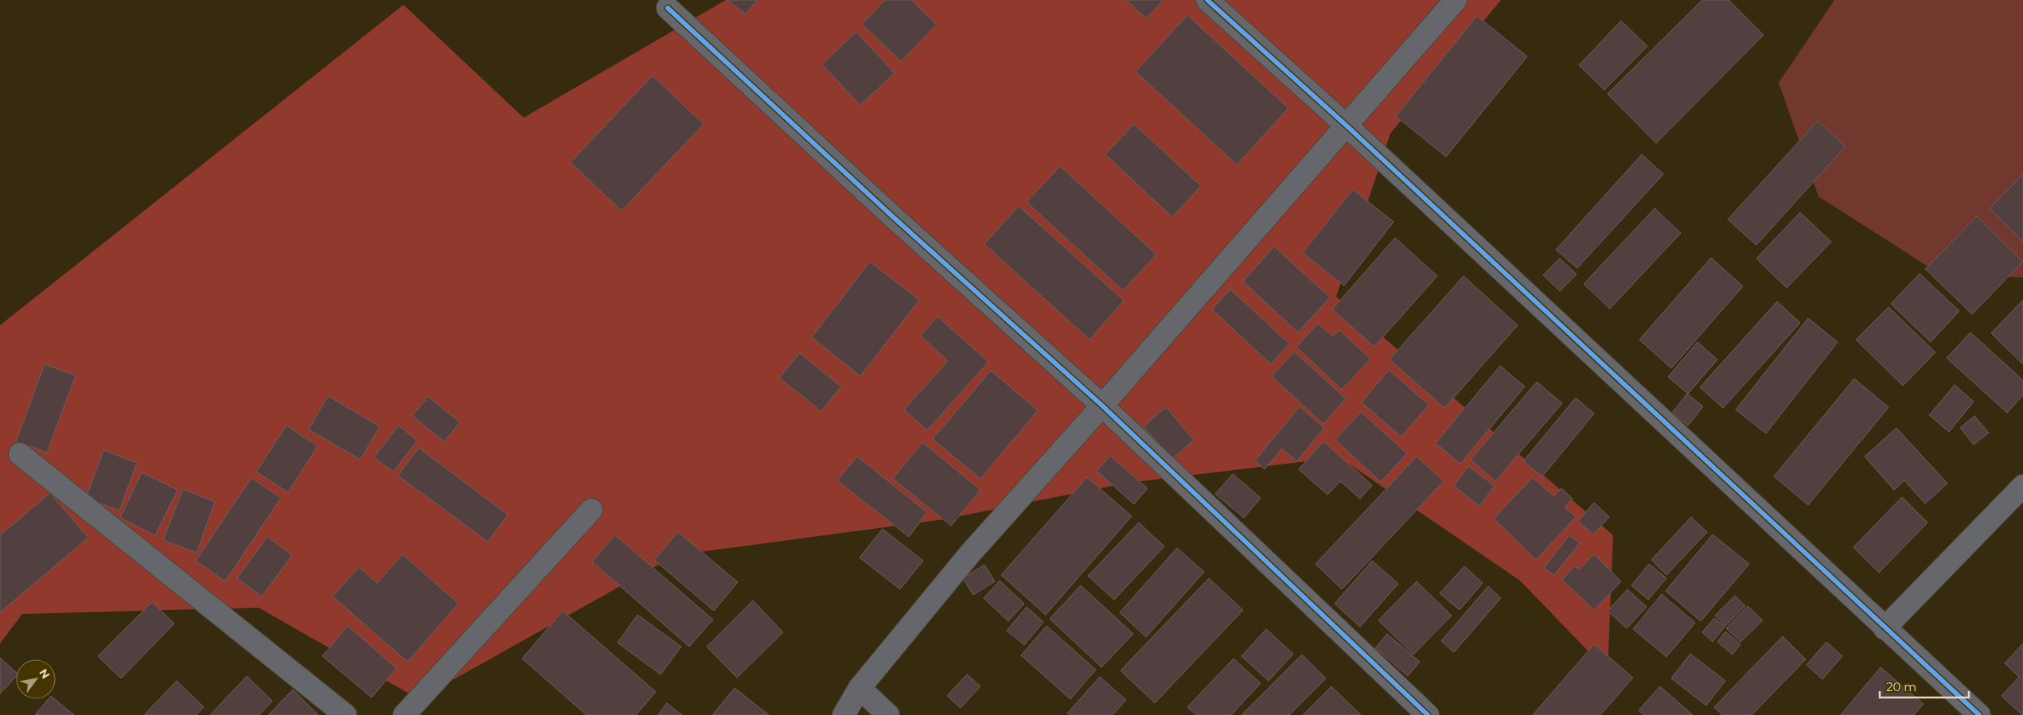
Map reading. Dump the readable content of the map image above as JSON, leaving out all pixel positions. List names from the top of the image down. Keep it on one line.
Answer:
{"scale_bar":"20 m","north":"top right"}
